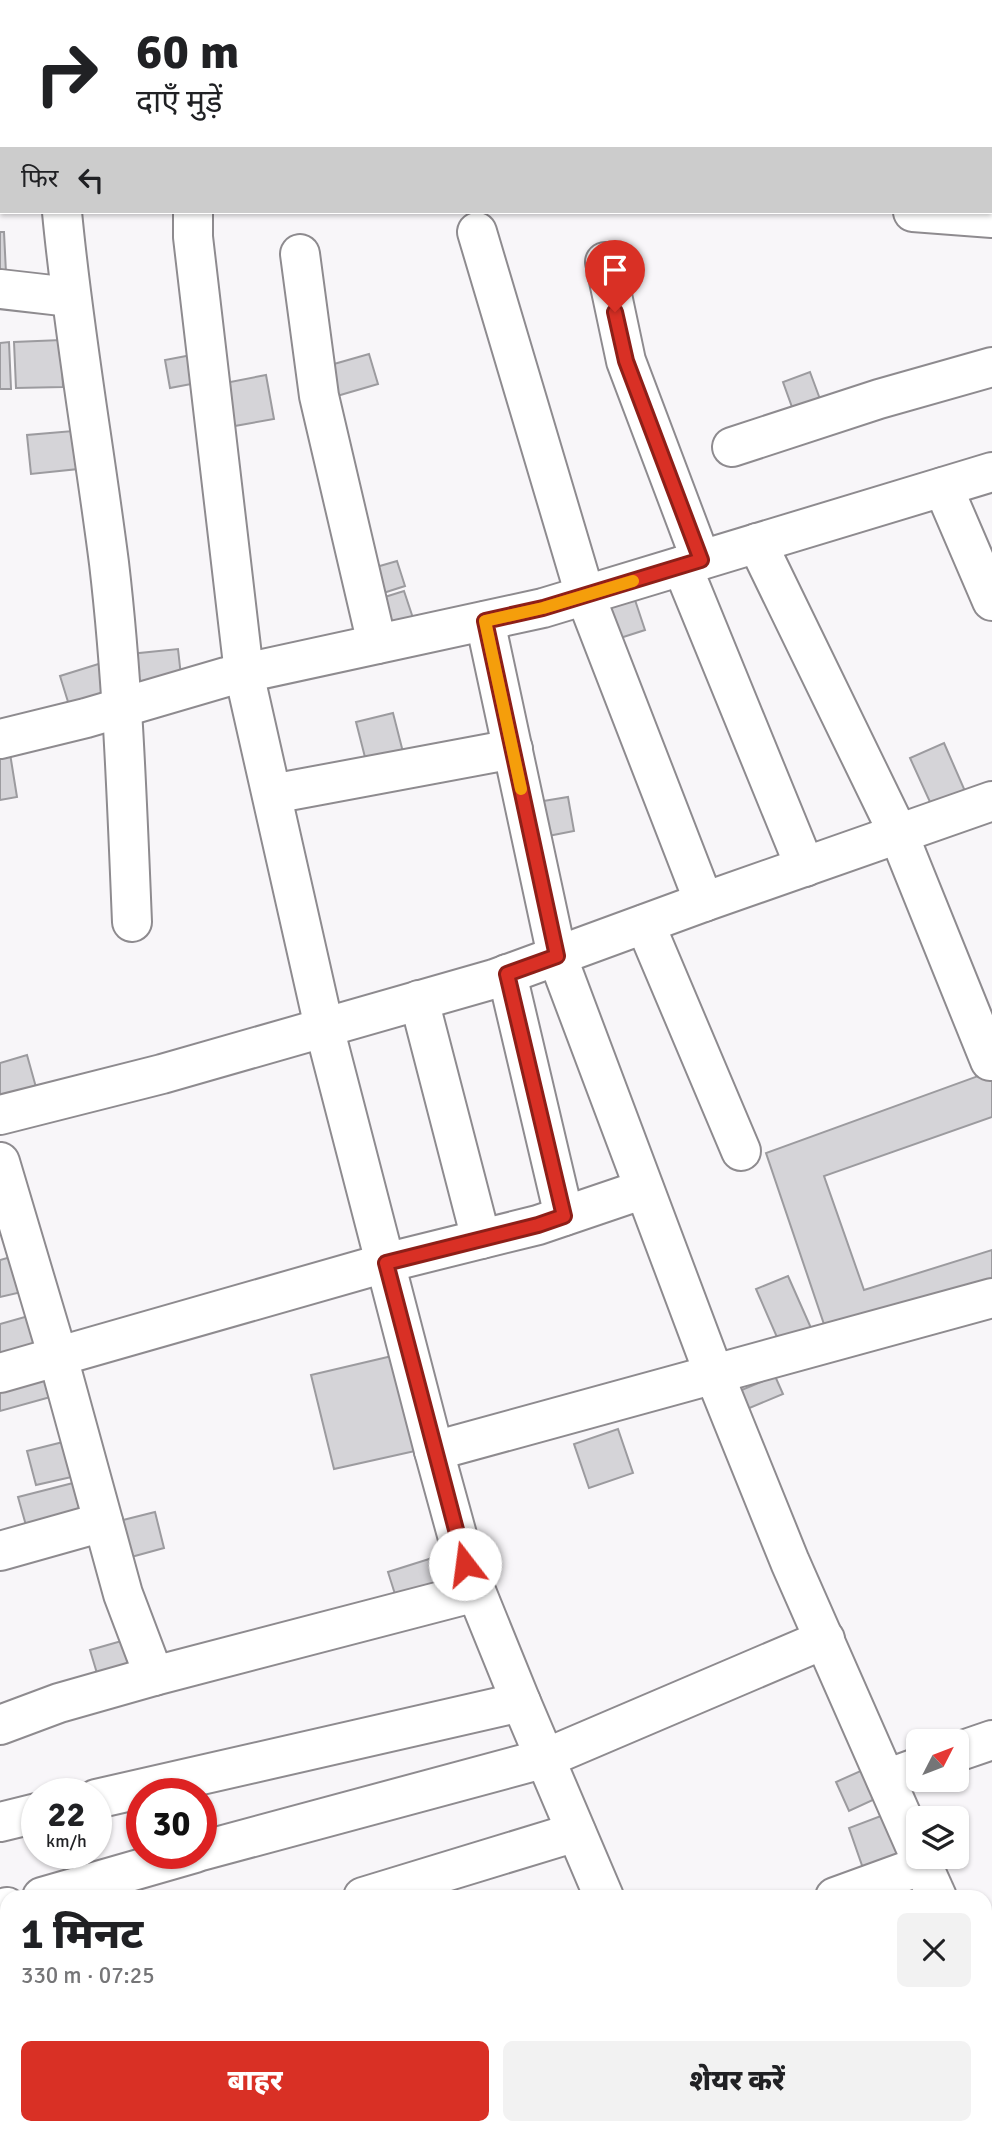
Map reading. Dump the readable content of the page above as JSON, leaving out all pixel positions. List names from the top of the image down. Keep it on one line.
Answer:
{"north":"top right","page":{"turn":["60 m","दाएँ मुड़ें"],"then":"फिर","speed":"22 km/h","limit":"30","heading":["1 मिनट","330 m · 07:25"],"buttons":["बाहर","शेयर करें"]}}
